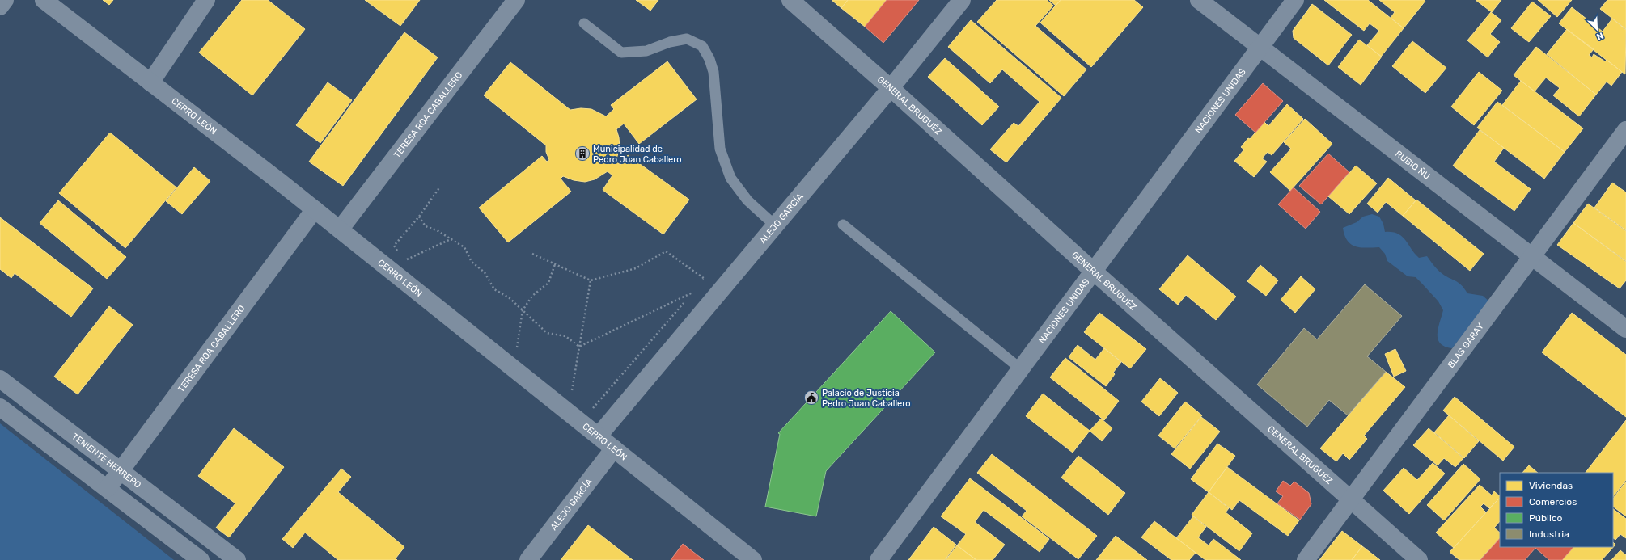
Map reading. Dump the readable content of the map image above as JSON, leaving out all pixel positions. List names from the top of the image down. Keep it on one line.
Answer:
{"streets":{"street":["NACIONES UNIDAS","GENERAL BRUGUÉZ","TERESA ROA CABALLERO","CERRO LEÓN","RUBIO ÑU","ALEJO GARCÍA","BLÁS GARAY","TENIENTE HERRERO"]},"crossings":[["NACIONES UNIDAS","GENERAL BRUGUÉZ"],["NACIONES UNIDAS","RUBIO ÑU"],["GENERAL BRUGUÉZ","ALEJO GARCÍA"],["GENERAL BRUGUÉZ","BLÁS GARAY"],["TERESA ROA CABALLERO","CERRO LEÓN"],["TERESA ROA CABALLERO","TENIENTE HERRERO"],["CERRO LEÓN","ALEJO GARCÍA"],["RUBIO ÑU","BLÁS GARAY"]],"places":{"building":["Municipalidad de Pedro Juan Caballero"],"public building":["Palacio de Justicia Pedro Juan Caballero"]},"legend":["Viviendas","Comercios","Público","Industria"],"north":"bottom right"}
